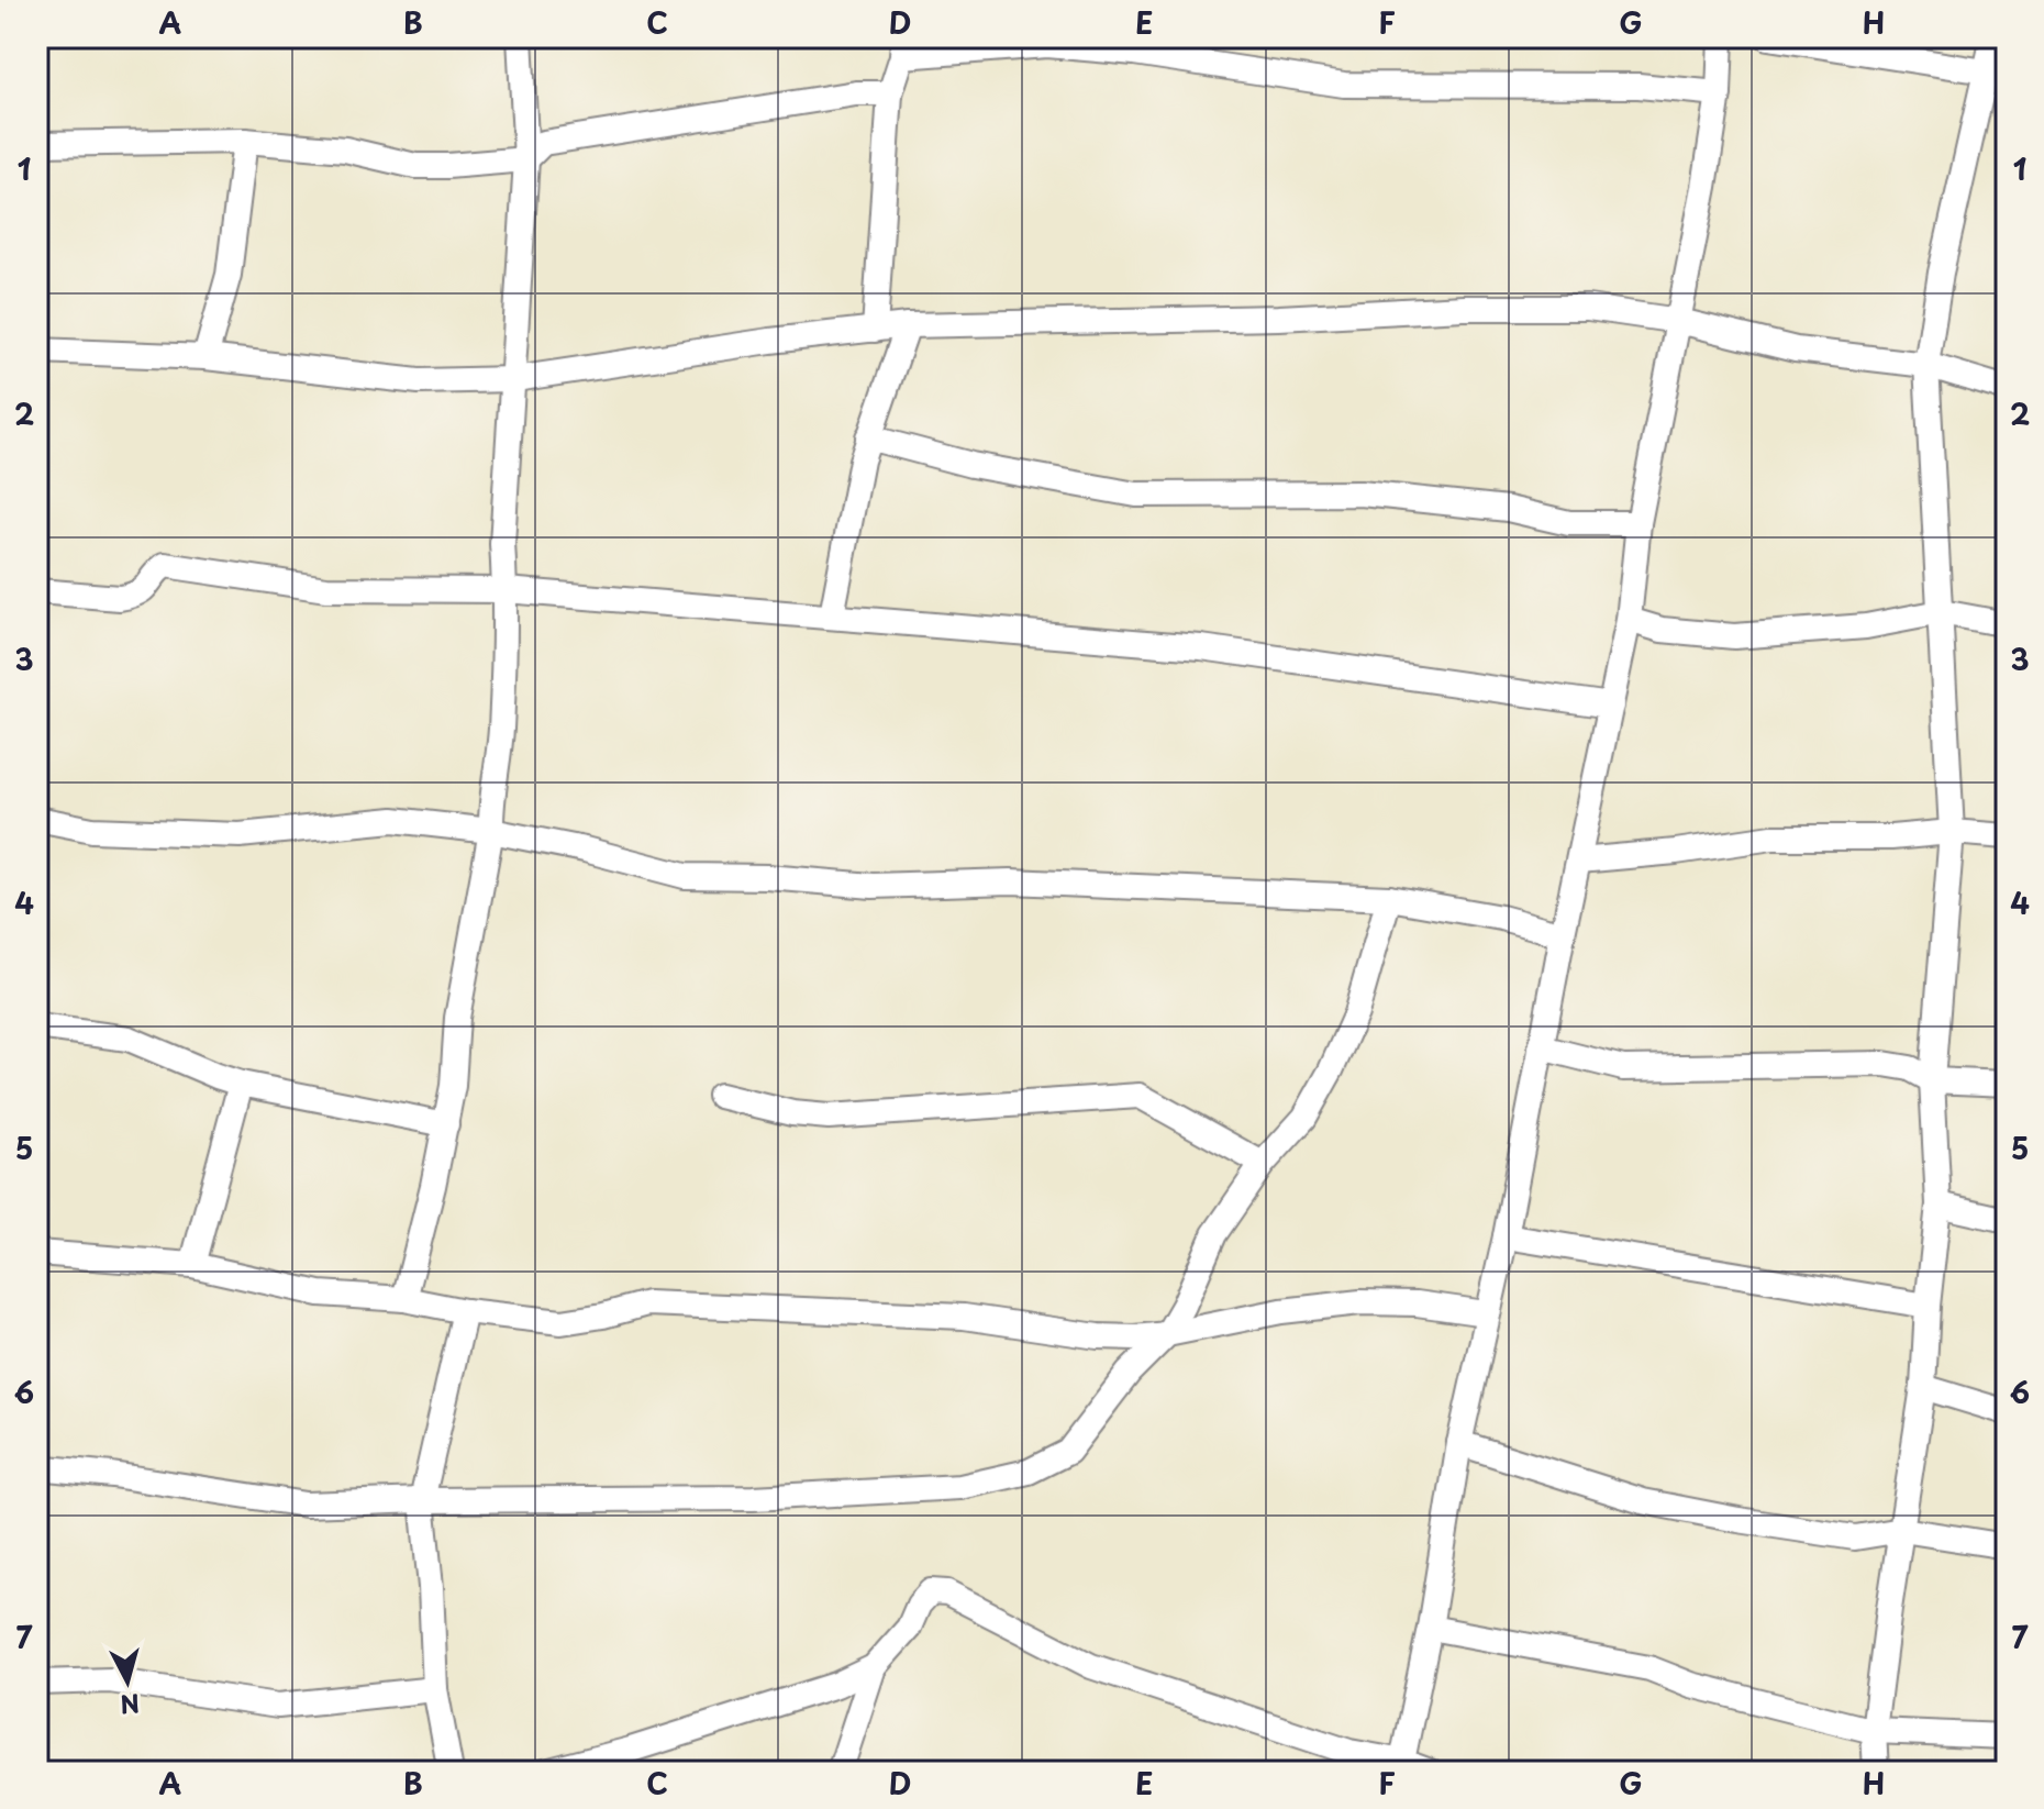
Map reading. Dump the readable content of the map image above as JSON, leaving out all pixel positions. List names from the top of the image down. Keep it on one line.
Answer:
{"north":"bottom","grid":{"columns":["A","B","C","D","E","F","G","H"],"rows":["1","2","3","4","5","6","7"]}}
